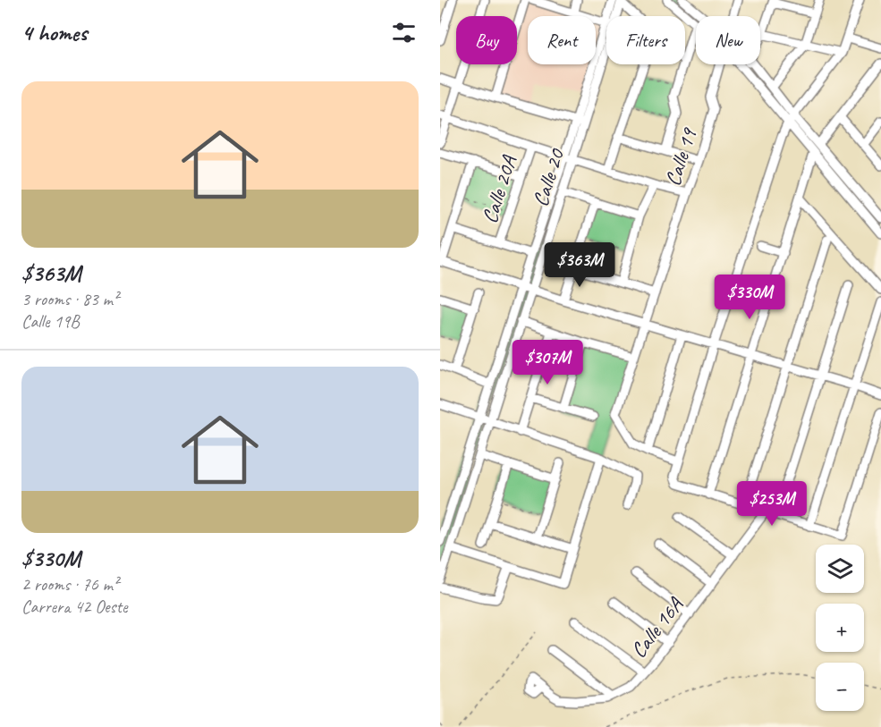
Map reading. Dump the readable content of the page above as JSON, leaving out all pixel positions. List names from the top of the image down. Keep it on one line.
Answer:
{"streets":{"street":["Calle 19","Calle 20","Calle 20A","Calle 16A"]},"page":{"heading":"4 homes","chip":["Buy","Rent","Filters","New"],"list":[{"name":"$363M","note":"3 rooms · 83 m² · Calle 19B"},{"name":"$330M","note":"2 rooms · 76 m² · Carrera 42 Oeste"}],"price":["$363M","$330M","$307M","$253M"],"map_buttons":["+","−"]}}
